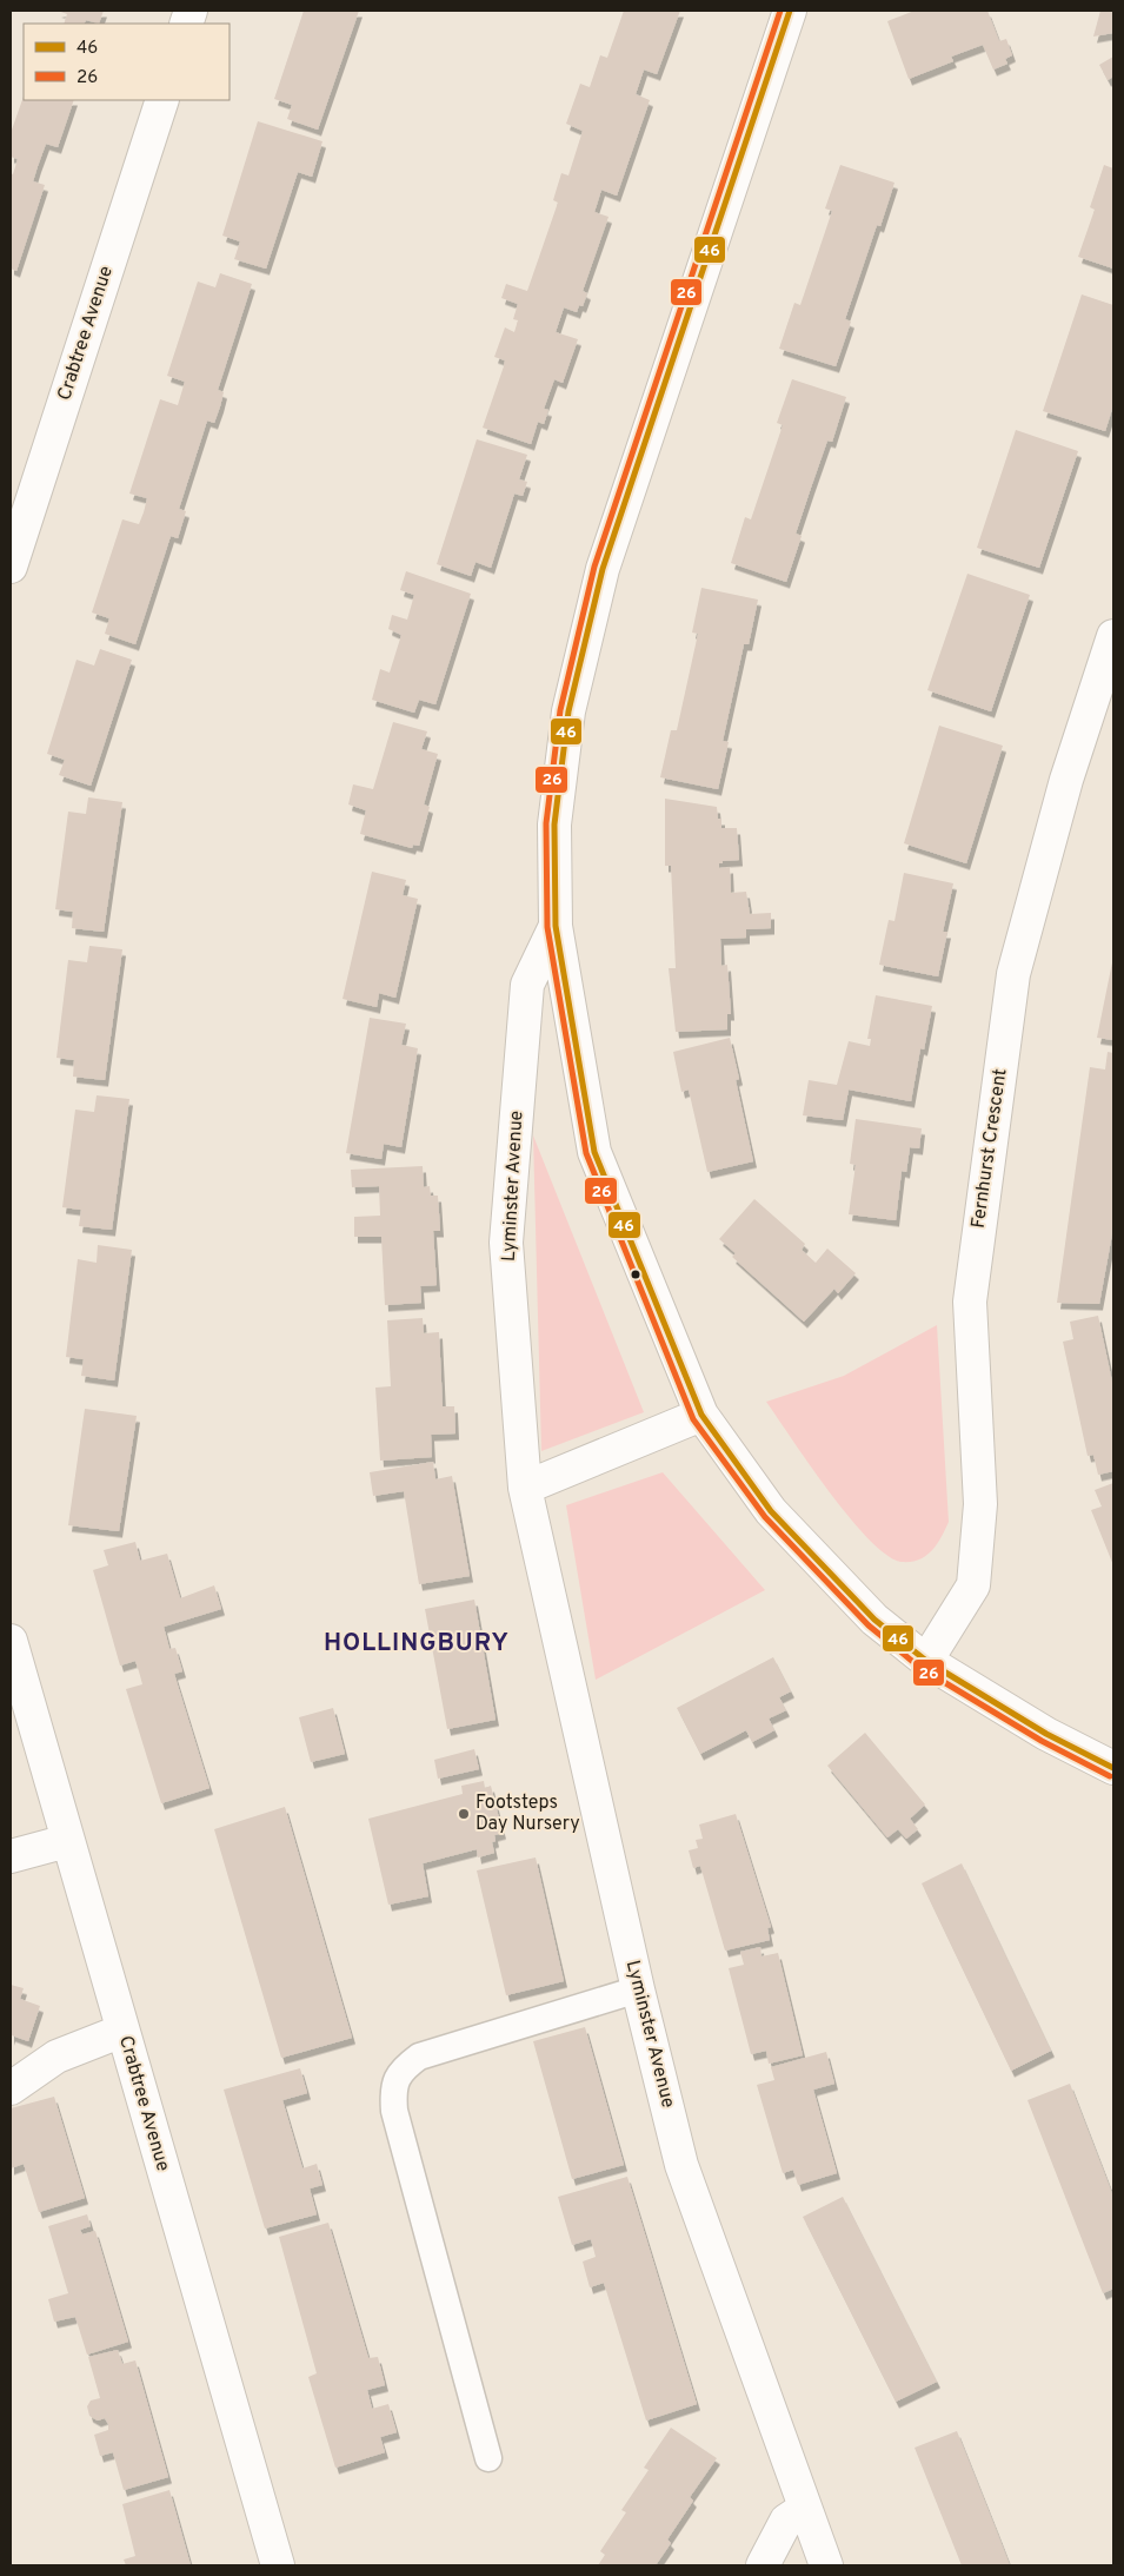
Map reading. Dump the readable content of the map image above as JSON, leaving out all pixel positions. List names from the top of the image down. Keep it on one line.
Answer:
{"streets":{"street":["Crabtree Avenue","Fernhurst Crescent","Lyminster Avenue"]},"districts":["HOLLINGBURY"],"places":["Footsteps Day Nursery"],"lines":["transit line 46","transit line 26"],"legend":["46","26"]}
